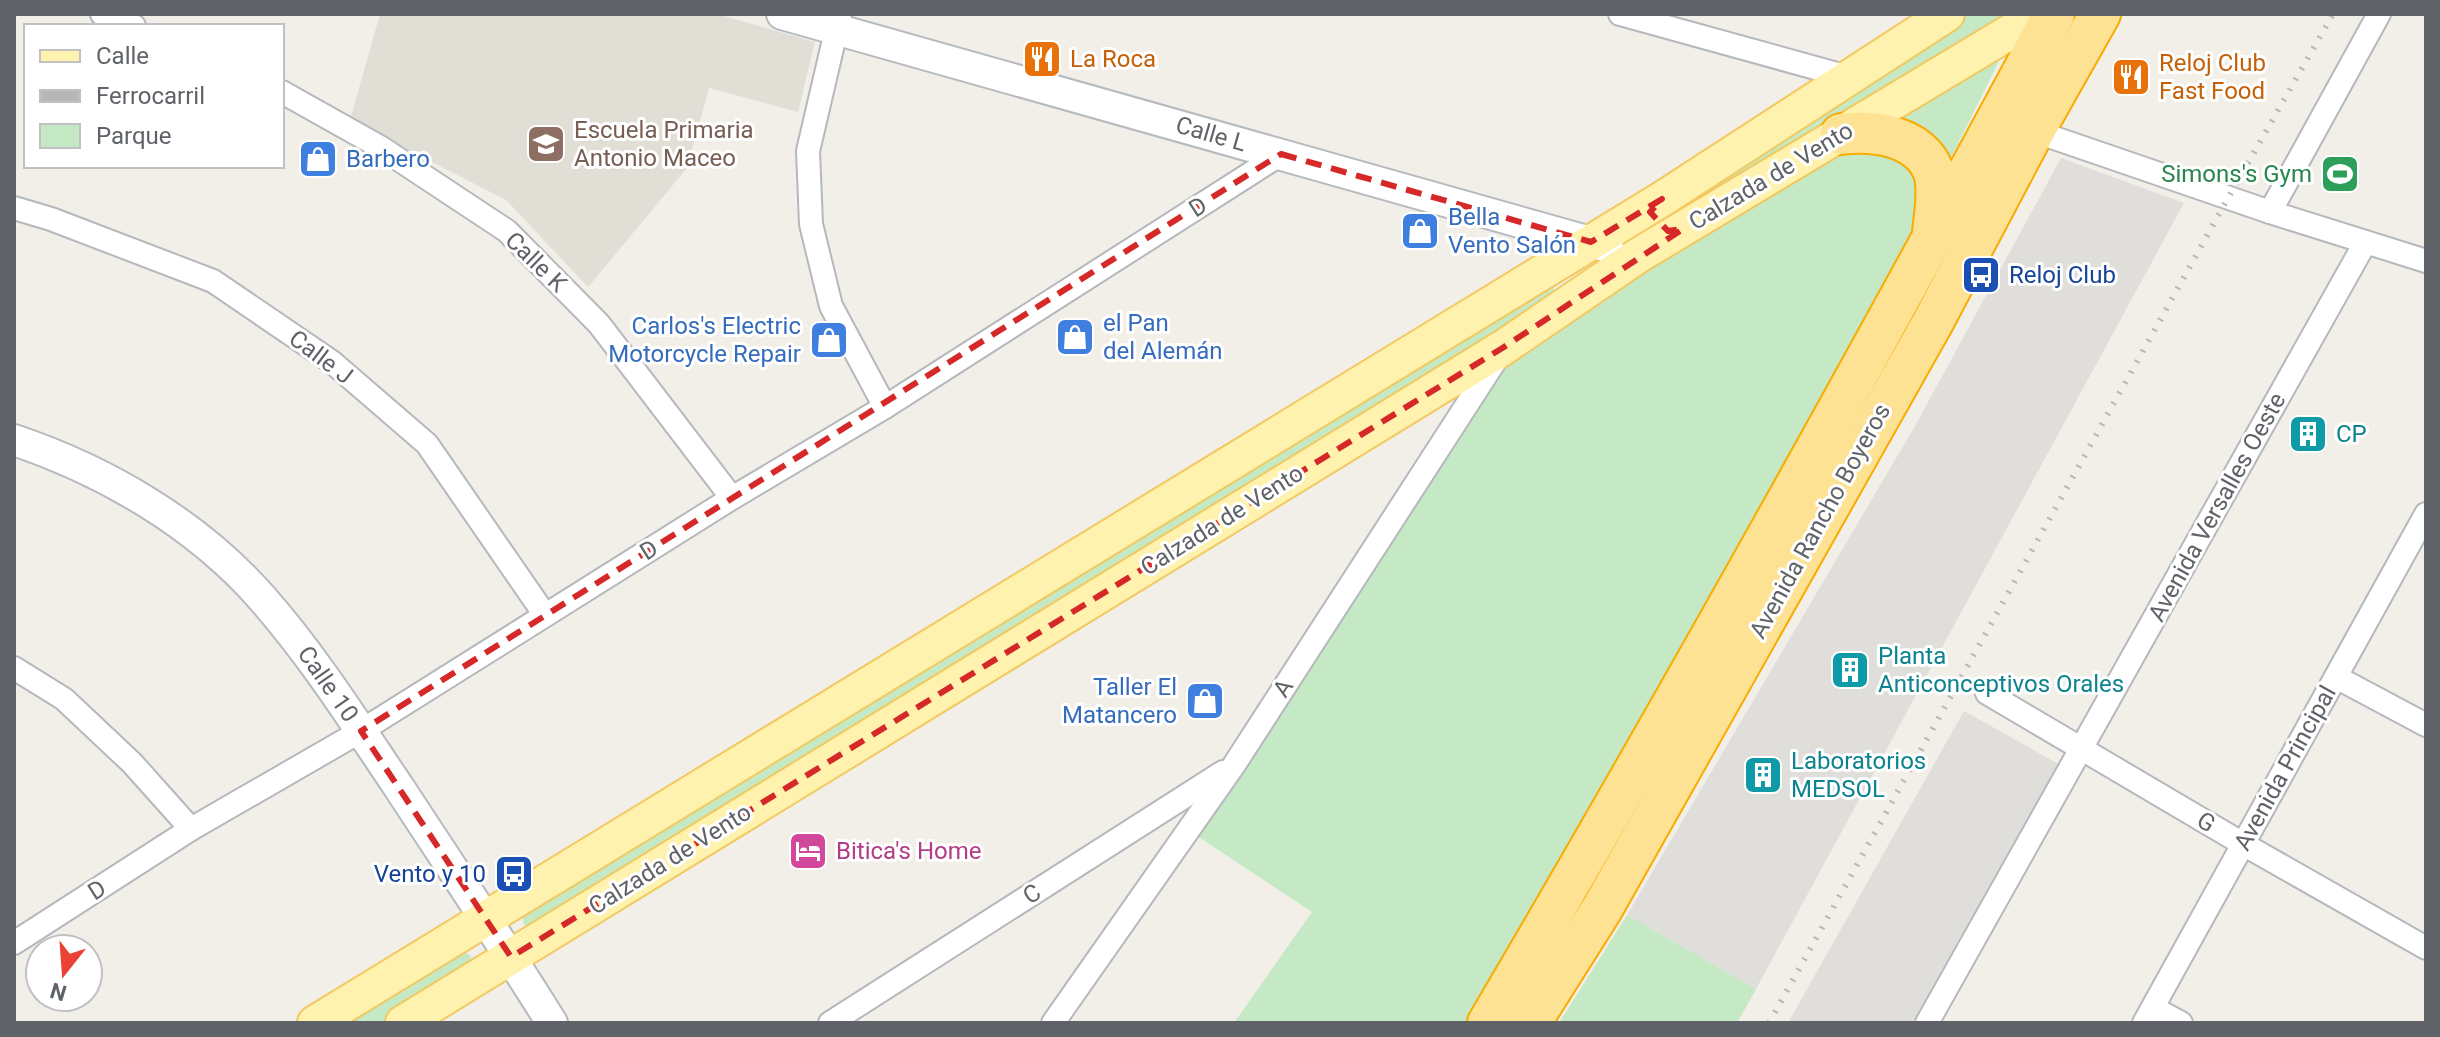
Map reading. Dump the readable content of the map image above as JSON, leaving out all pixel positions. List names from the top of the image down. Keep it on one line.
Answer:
{"streets":{"highway":["Avenida Rancho Boyeros"],"main road":["Calzada de Vento"],"street":["Calle L","D","Calle K","Calle J","Avenida Versalles Oeste","Calle 10","A","Avenida Principal","G","C"]},"crossings":[["Calle L","Calzada de Vento"],["Calle L","D"],["Calzada de Vento","Calle 10"],["Calzada de Vento","A"],["D","Calle K"],["D","Calle J"],["D","Calle 10"],["Avenida Versalles Oeste","G"],["A","C"],["Avenida Principal","G"]],"places":{"restaurant":["La Roca","Reloj Club Fast Food"],"school or university":["Escuela Primaria Antonio Maceo"],"shop":["Barbero","Bella Vento Salón","el Pan del Alemán","Carlos's Electric Motorcycle Repair","Taller El Matancero"],"sports":["Simons's Gym"],"bus stop":["Reloj Club","Vento y 10"],"building":["CP","Planta Anticonceptivos Orales","Laboratorios MEDSOL"],"hotel":["Bitica's Home"]},"legend":["Calle","Ferrocarril","Parque"],"north":"bottom"}
